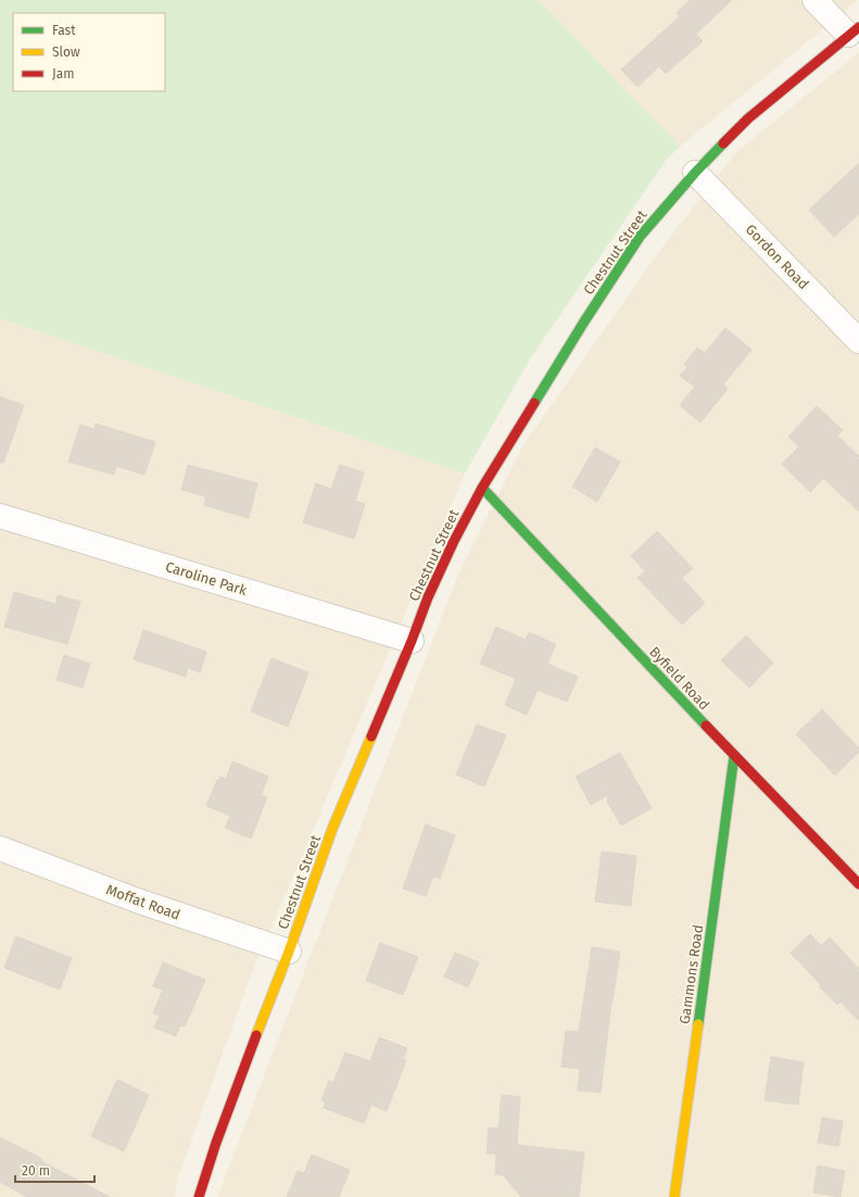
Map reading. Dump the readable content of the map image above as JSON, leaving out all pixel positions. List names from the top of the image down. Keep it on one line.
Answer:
{"streets":{"main road":["Chestnut Street","Byfield Road","Gammons Road"],"street":["Gordon Road","Caroline Park","Moffat Road"]},"crossings":[["Chestnut Street","Gordon Road"],["Chestnut Street","Caroline Park"],["Chestnut Street","Byfield Road"],["Chestnut Street","Moffat Road"],["Byfield Road","Gammons Road"]],"legend":["Fast","Slow","Jam"],"scale_bar":"20 m"}
